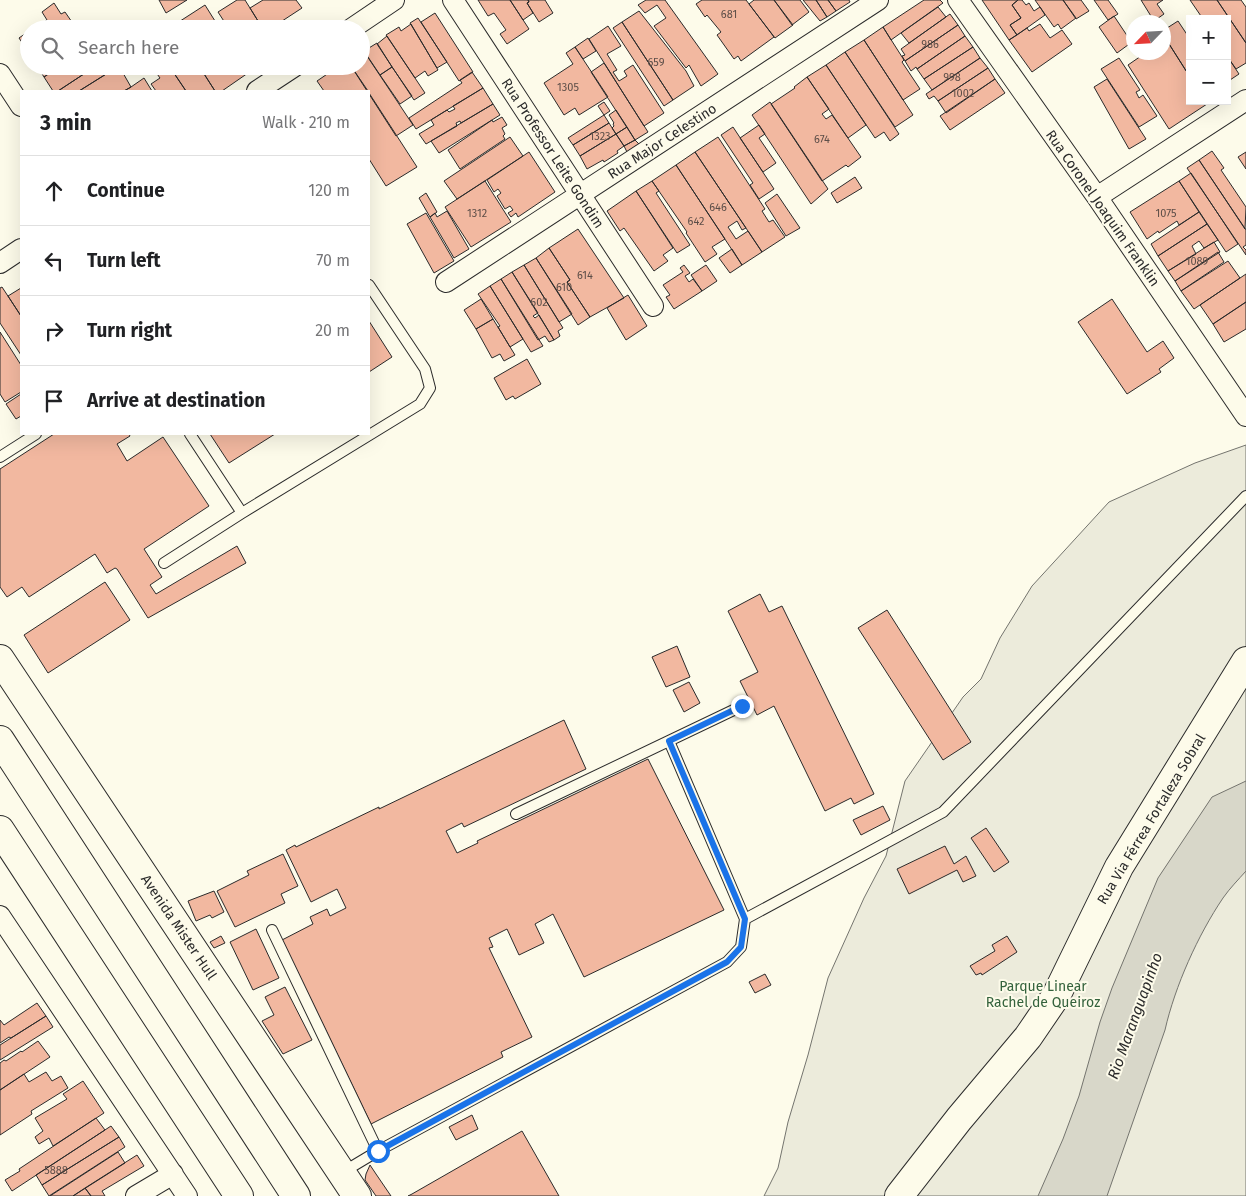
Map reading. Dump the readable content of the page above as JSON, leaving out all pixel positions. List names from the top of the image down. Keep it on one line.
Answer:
{"streets":{"main road":["Rua Via Férrea Fortaleza Sobral","Avenida Mister Hull"],"street":["Rua Major Celestino","Rua Professor Leite Gondim","Rua Coronel Joaquim Franklin"]},"crossings":[["Rua Major Celestino","Rua Professor Leite Gondim"]],"water":["Rio Maranguapinho"],"parks":["Parque Linear Rachel de Queiroz"],"house_numbers":["681","986","659","998","1305","1002","1323","674","646","1312","1075","642","1089","614","610","602","5888"],"north":"bottom left","page":{"map_buttons":["+","−"],"search":"Search here","heading":["3 min","Walk · 210 m"],"list":[["Continue","120 m"],["Turn left","70 m"],["Turn right","20 m"],"Arrive at destination"]}}
